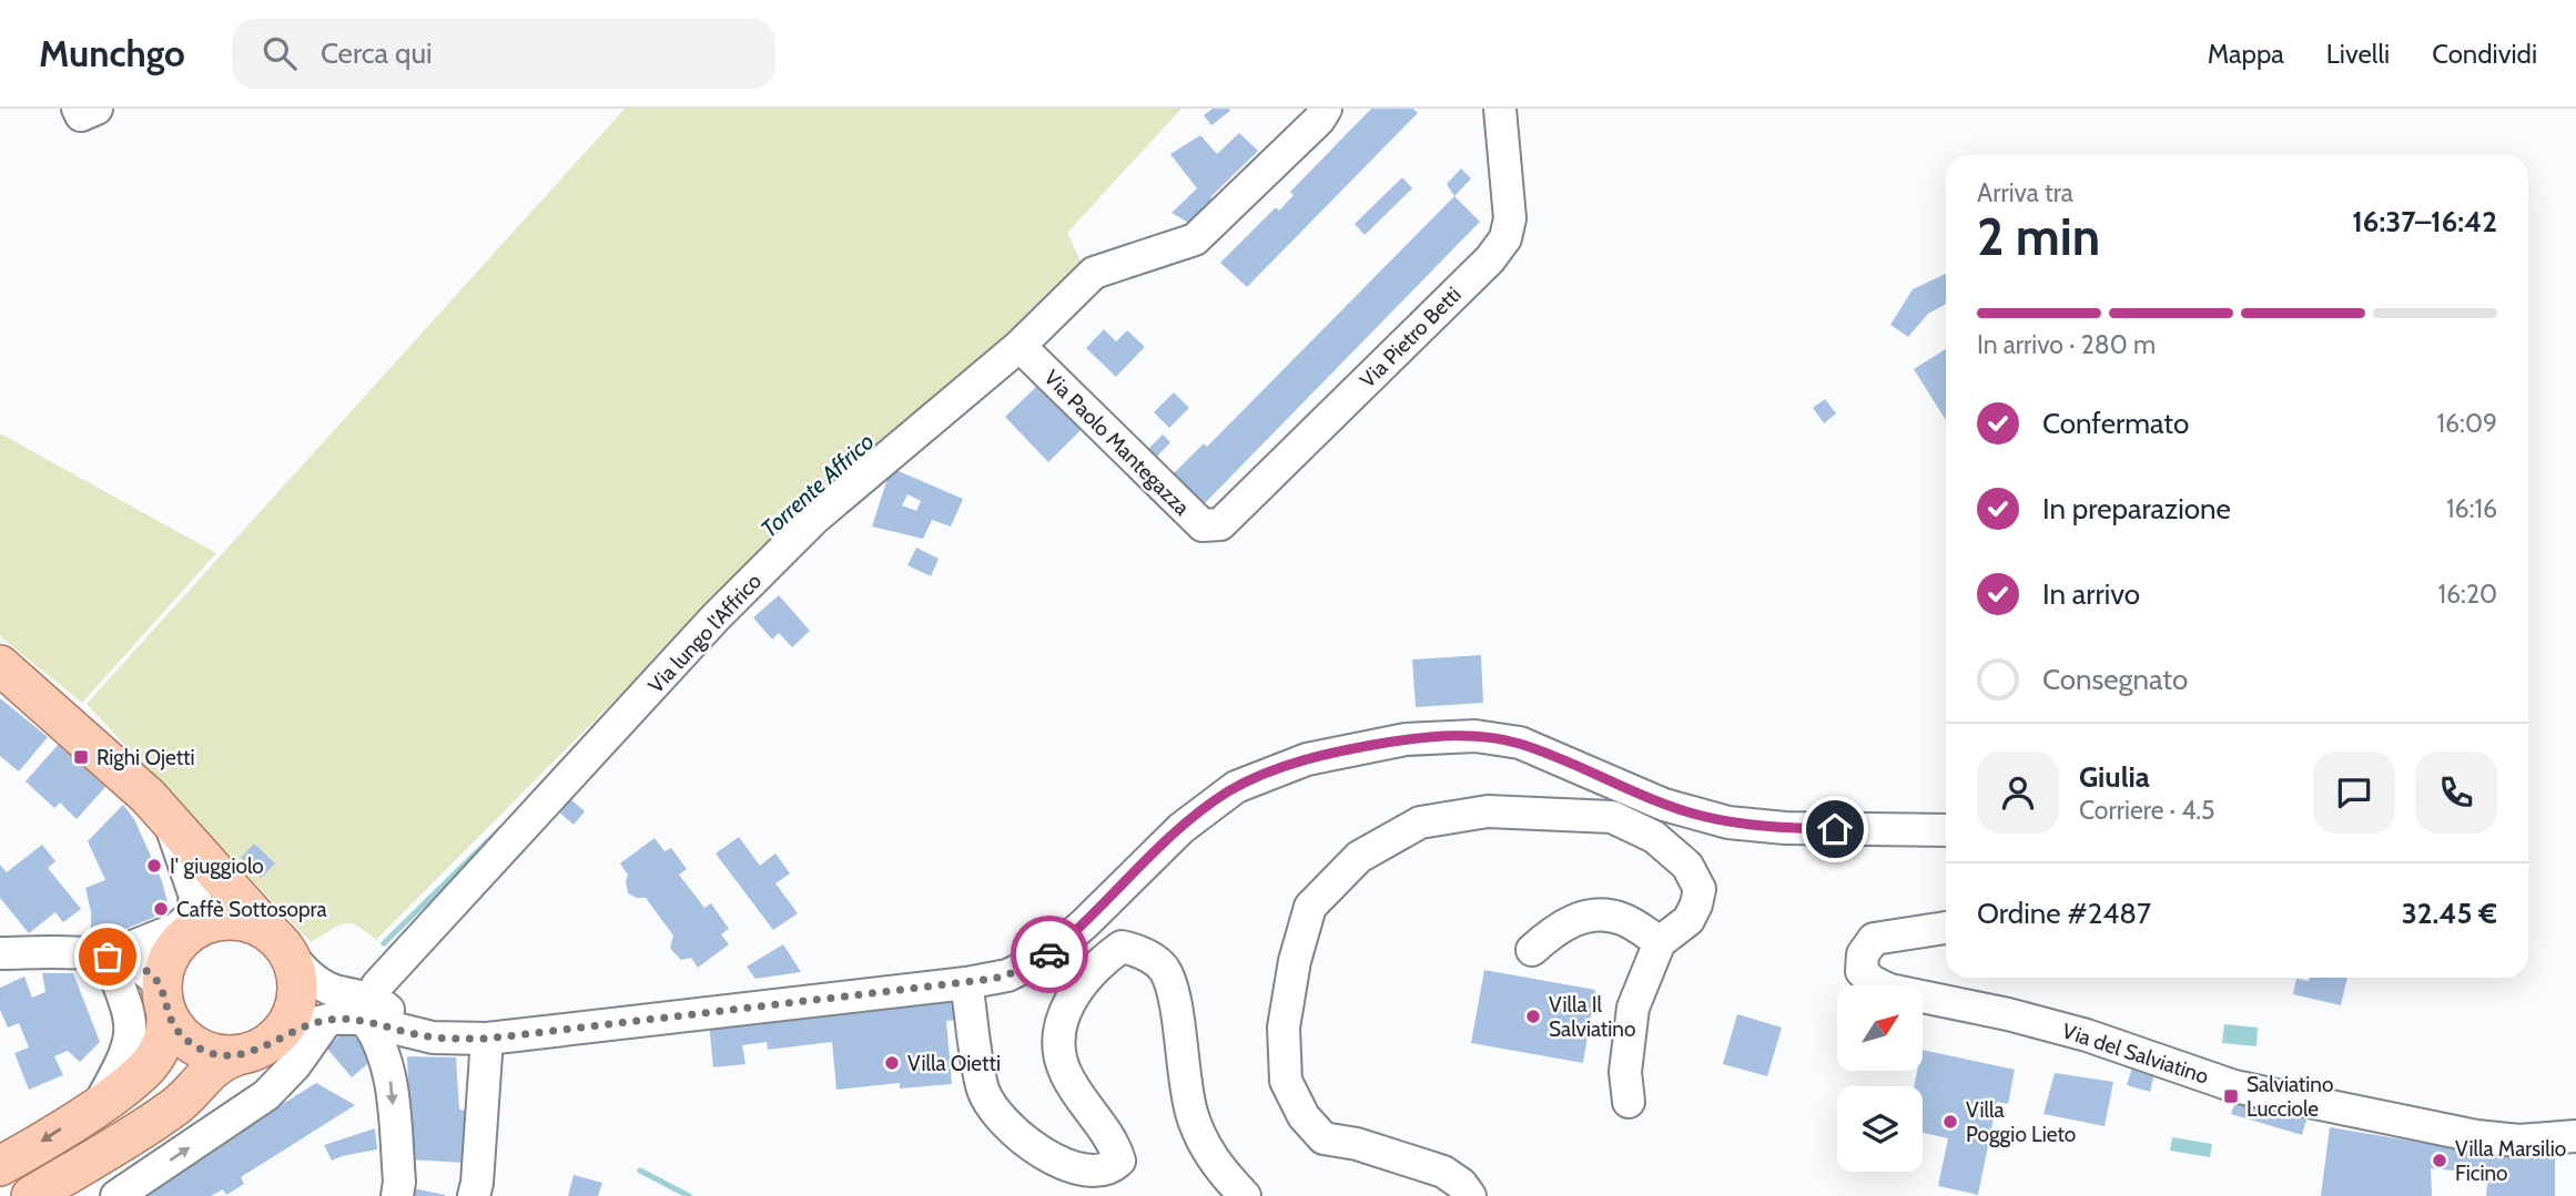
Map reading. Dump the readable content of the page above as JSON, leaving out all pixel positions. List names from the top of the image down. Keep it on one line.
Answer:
{"streets":{"street":["Via Pietro Betti","Via Paolo Mantegazza","Via lungo l'Affrico","Via del Salviatino"]},"crossings":[["Via Pietro Betti","Via Paolo Mantegazza"],["Via Paolo Mantegazza","Via lungo l'Affrico"]],"water":["Torrente Affrico"],"places":{"transit":["Righi Ojetti","Salviatino Lucciole"],"other":["I' giuggiolo","Caffè Sottosopra","Villa Il Salviatino","Villa Oietti","Villa Poggio Lieto","Villa Marsilio Ficino"]},"north":"top right","page":{"header":"Munchgo","search":"Cerca qui","nav":["Mappa","Livelli","Condividi"],"heading":["2 min","Arriva tra","16:37–16:42"],"panel":["Giulia","Corriere · 4.5","Ordine #2487","32.45 €"],"bar":"In arrivo · 280 m","list":[["Confermato","16:09"],["In preparazione","16:16"],["In arrivo","16:20"],"Consegnato"]}}
